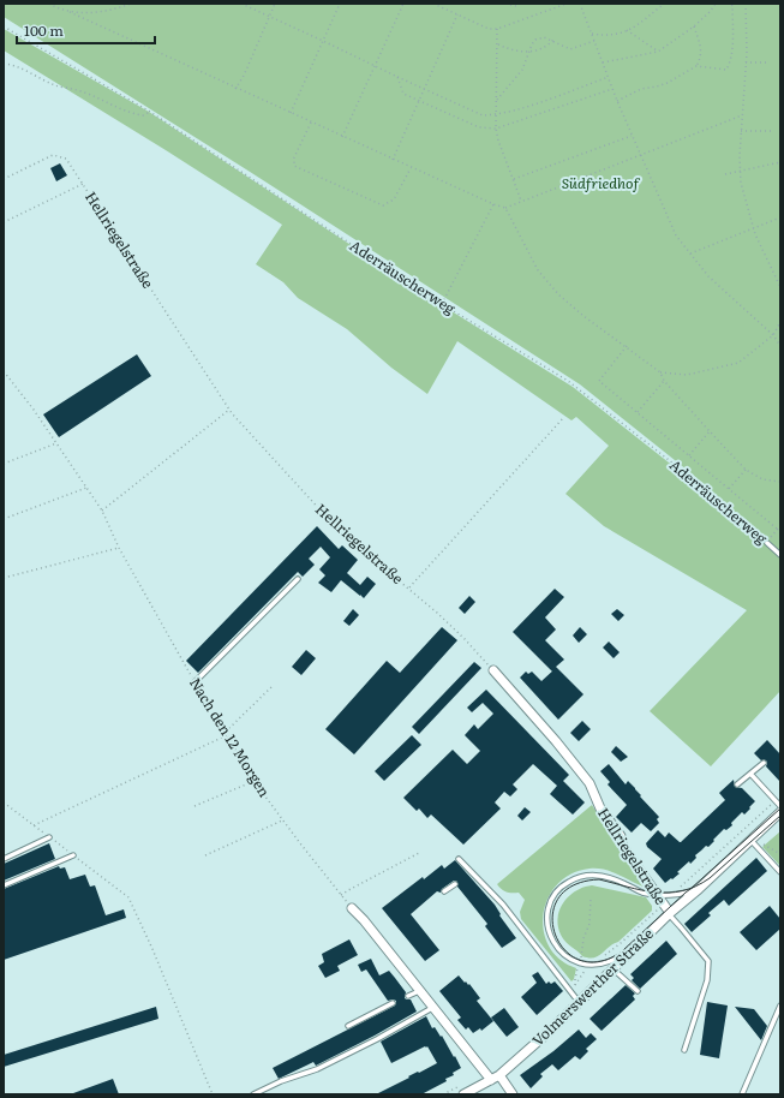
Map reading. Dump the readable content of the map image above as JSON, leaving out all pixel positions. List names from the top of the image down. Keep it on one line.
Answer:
{"streets":{"street":["Hellriegelstraße","Volmerswerther Straße"],"lane":["Aderräuscherweg"],"path":["Nach den 12 Morgen"]},"crossings":[["Hellriegelstraße","Volmerswerther Straße"]],"parks":["Südfriedhof"],"scale_bar":"100 m"}
